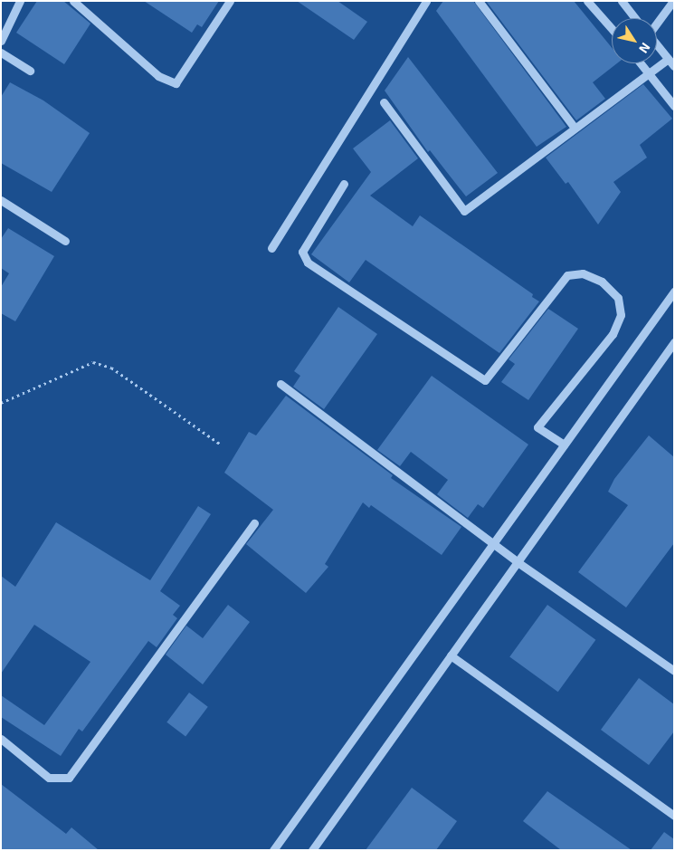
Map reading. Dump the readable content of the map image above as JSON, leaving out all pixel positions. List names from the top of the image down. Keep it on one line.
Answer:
{"north":"bottom right"}
